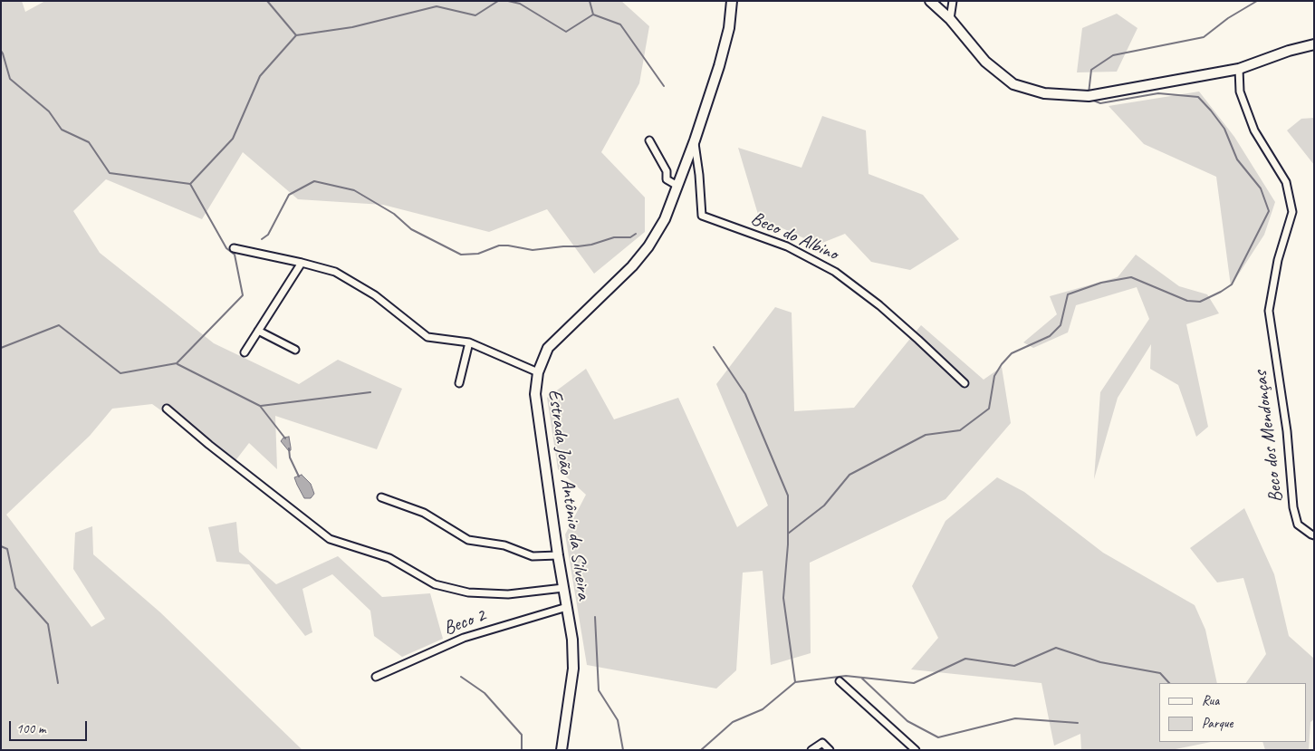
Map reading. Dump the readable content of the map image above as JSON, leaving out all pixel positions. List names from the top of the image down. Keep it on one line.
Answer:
{"streets":{"main road":["Estrada João Antônio da Silveira"],"street":["Beco do Albino","Beco dos Mendonças","Beco 2"]},"crossings":[["Beco do Albino","Estrada João Antônio da Silveira"],["Estrada João Antônio da Silveira","Beco 2"]],"legend":["Rua","Parque"],"scale_bar":"100 m"}
